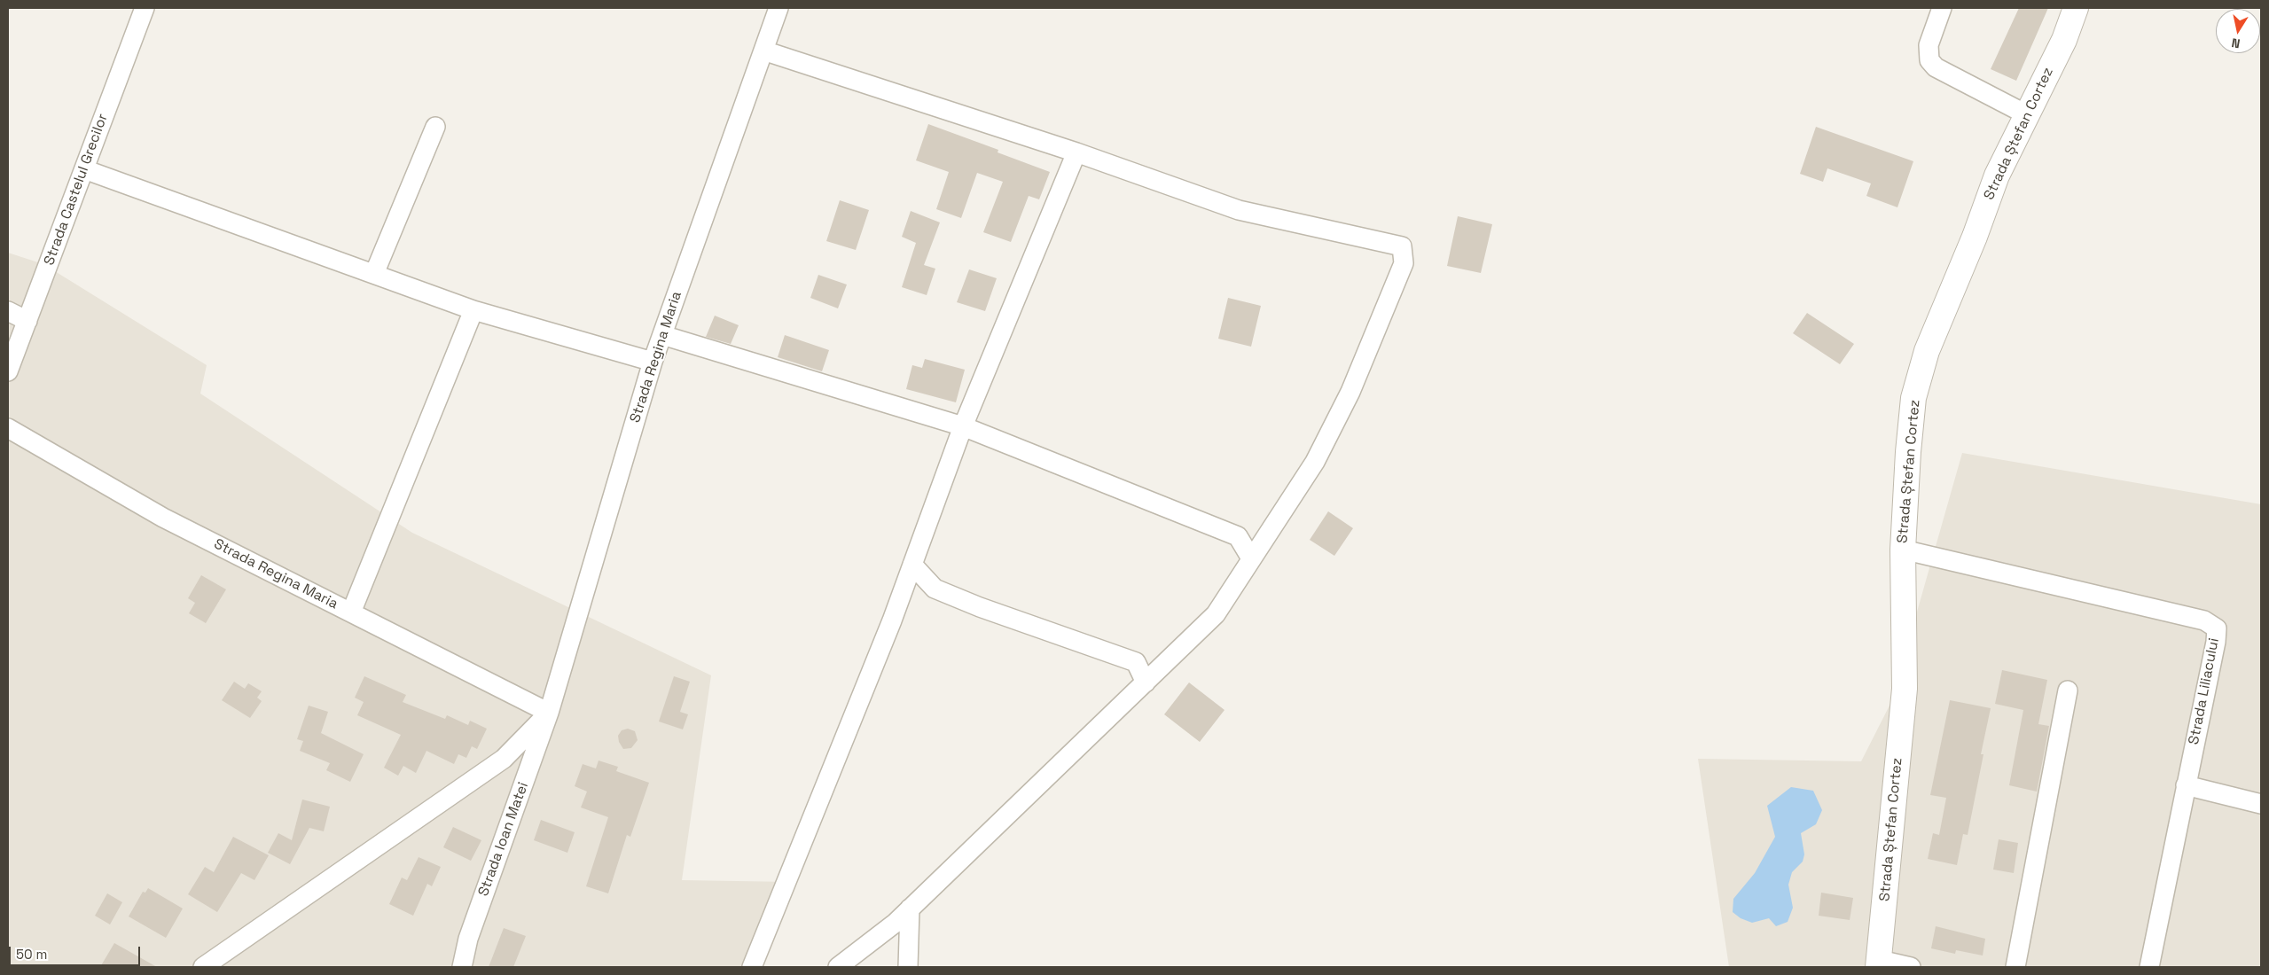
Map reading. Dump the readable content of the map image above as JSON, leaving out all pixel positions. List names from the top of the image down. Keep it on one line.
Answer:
{"streets":{"street":["Strada Ștefan Cortez","Strada Castelul Grecilor","Strada Regina Maria","Strada Liliacului","Strada Ioan Matei"]},"crossings":[["Strada Ștefan Cortez","Strada Liliacului"],["Strada Regina Maria","Strada Ioan Matei"]],"scale_bar":"50 m","north":"bottom"}
